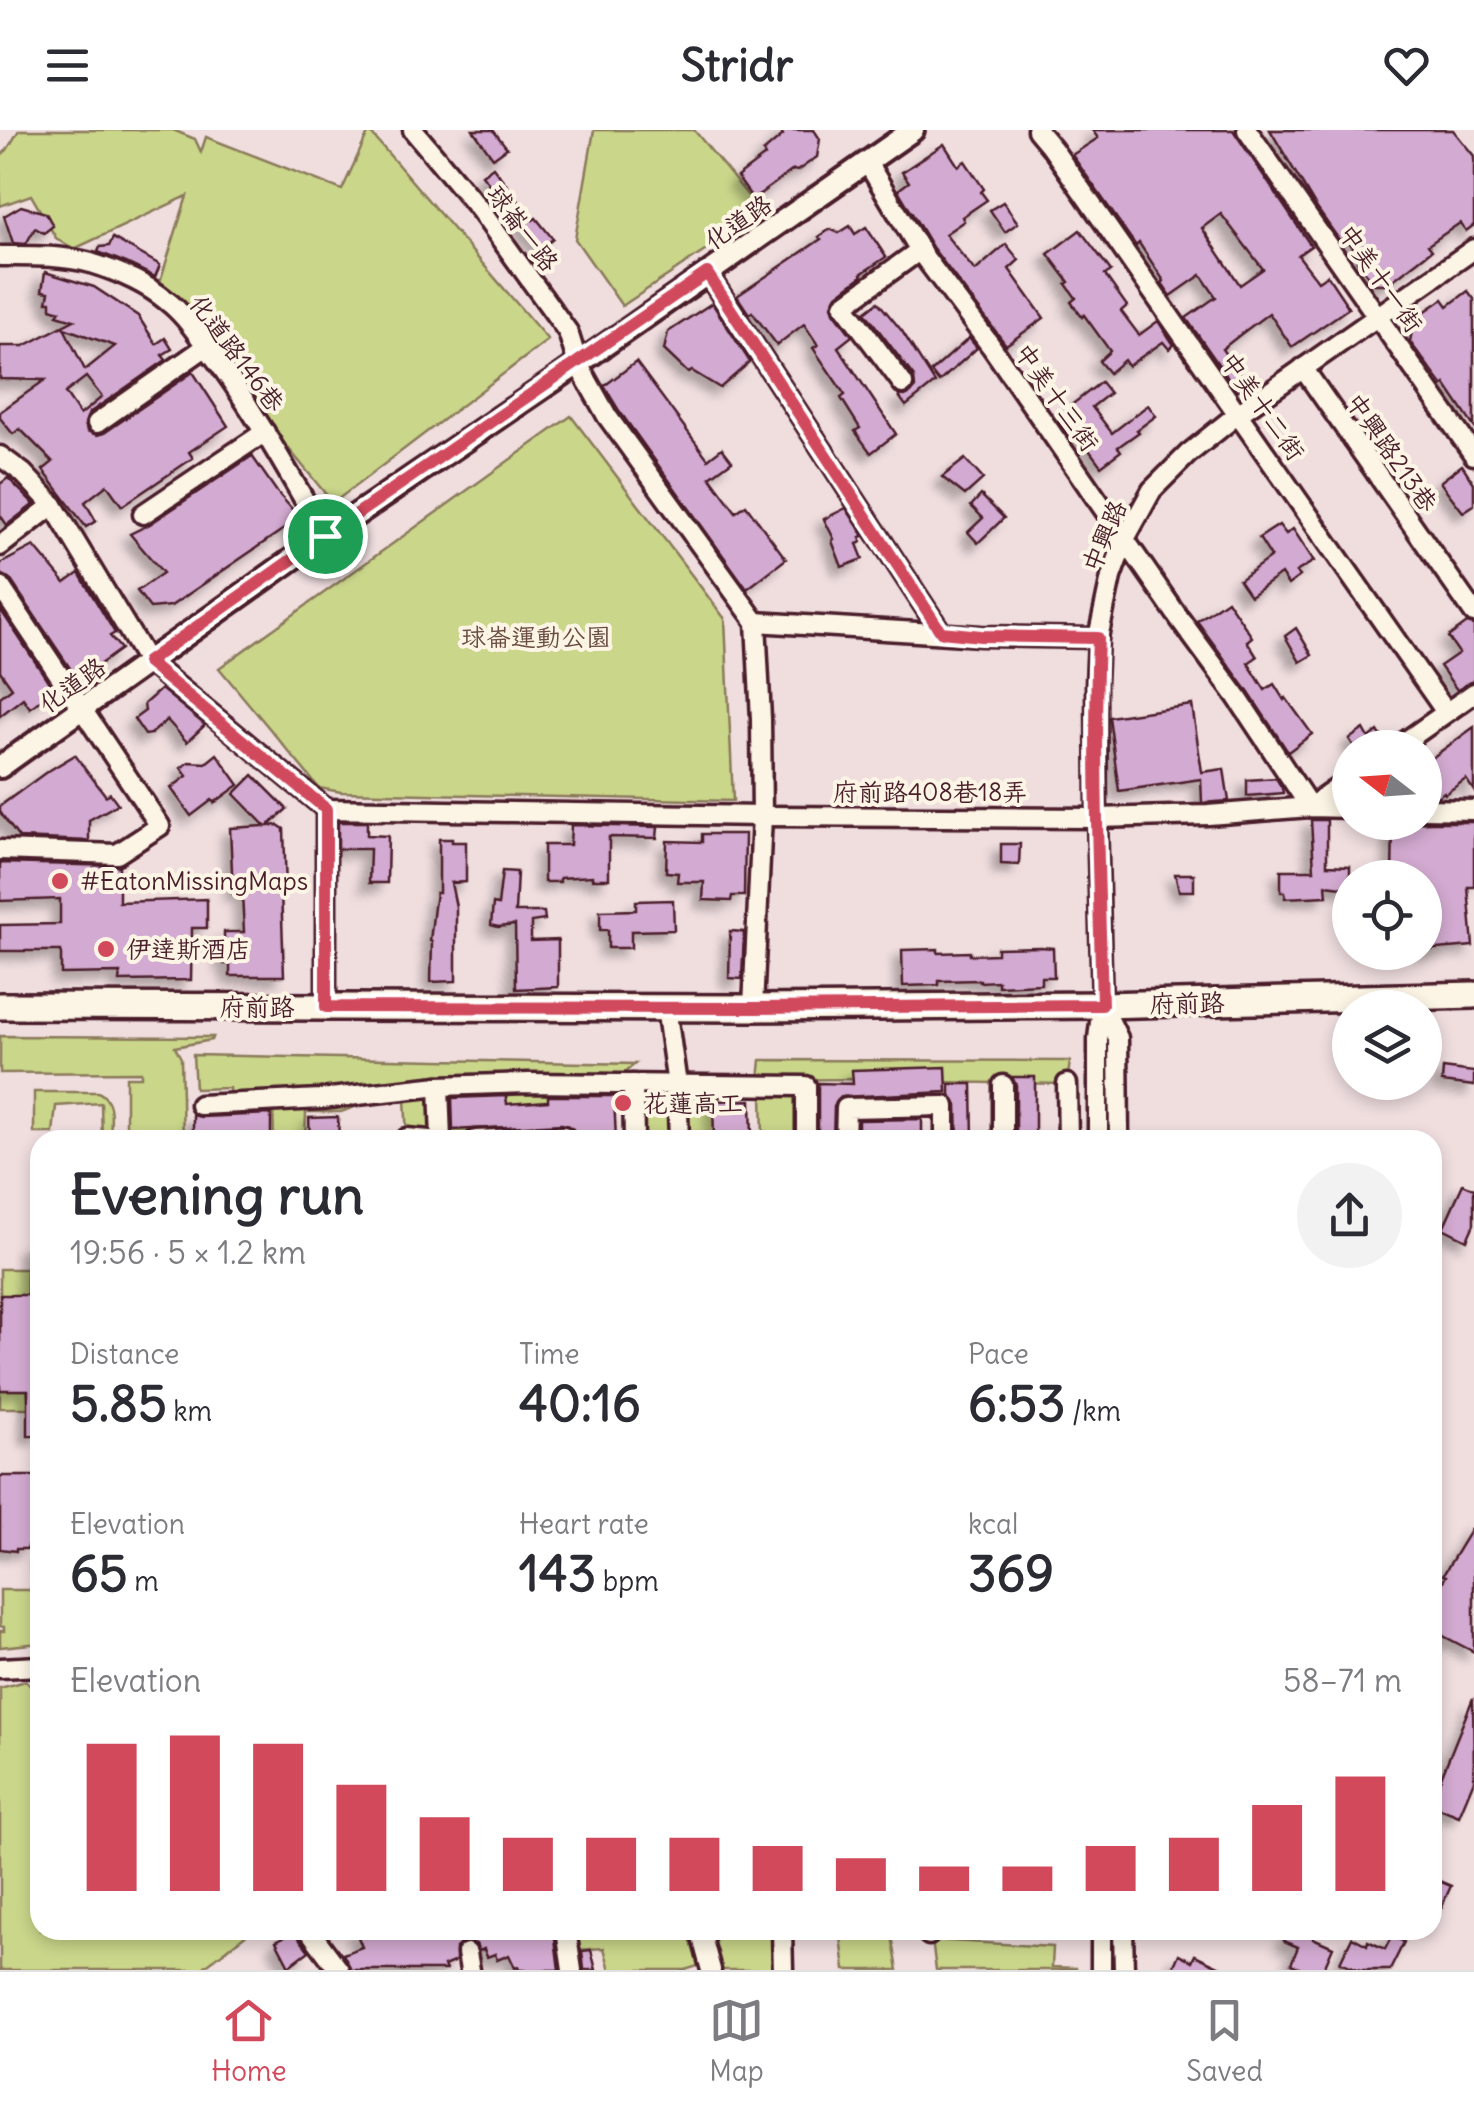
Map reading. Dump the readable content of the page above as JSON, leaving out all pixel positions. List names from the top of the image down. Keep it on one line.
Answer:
{"streets":{"main road":["府前路"],"street":["化道路","球崙一路","中美十一街","化道路146巷","中美十三街","中美十二街","中興路213巷","中興路","府前路408巷18弄"]},"crossings":[["化道路","球崙一路"],["化道路","化道路146巷"],["化道路","中美十三街"],["中美十一街","中興路"],["中美十三街","中興路"],["中美十三街","府前路408巷18弄"],["中美十二街","中興路"],["中興路213巷","中興路"],["中興路","府前路408巷18弄"],["中興路","府前路"]],"parks":["球崙運動公園"],"places":["#EatonMissingMaps","伊逹斯酒店","花蓮高工"],"north":"left","page":{"header":"Stridr","heading":["Evening run","19:56 · 5 × 1.2 km"],"stats":[["Distance","5.85 km"],["Time","40:16"],["Pace","6:53 /km"],["Elevation","65 m"],["Heart rate","143 bpm"],["kcal","369"]],"chart":["Elevation","58–71 m"],"tabs":["Home","Map","Saved"]}}
